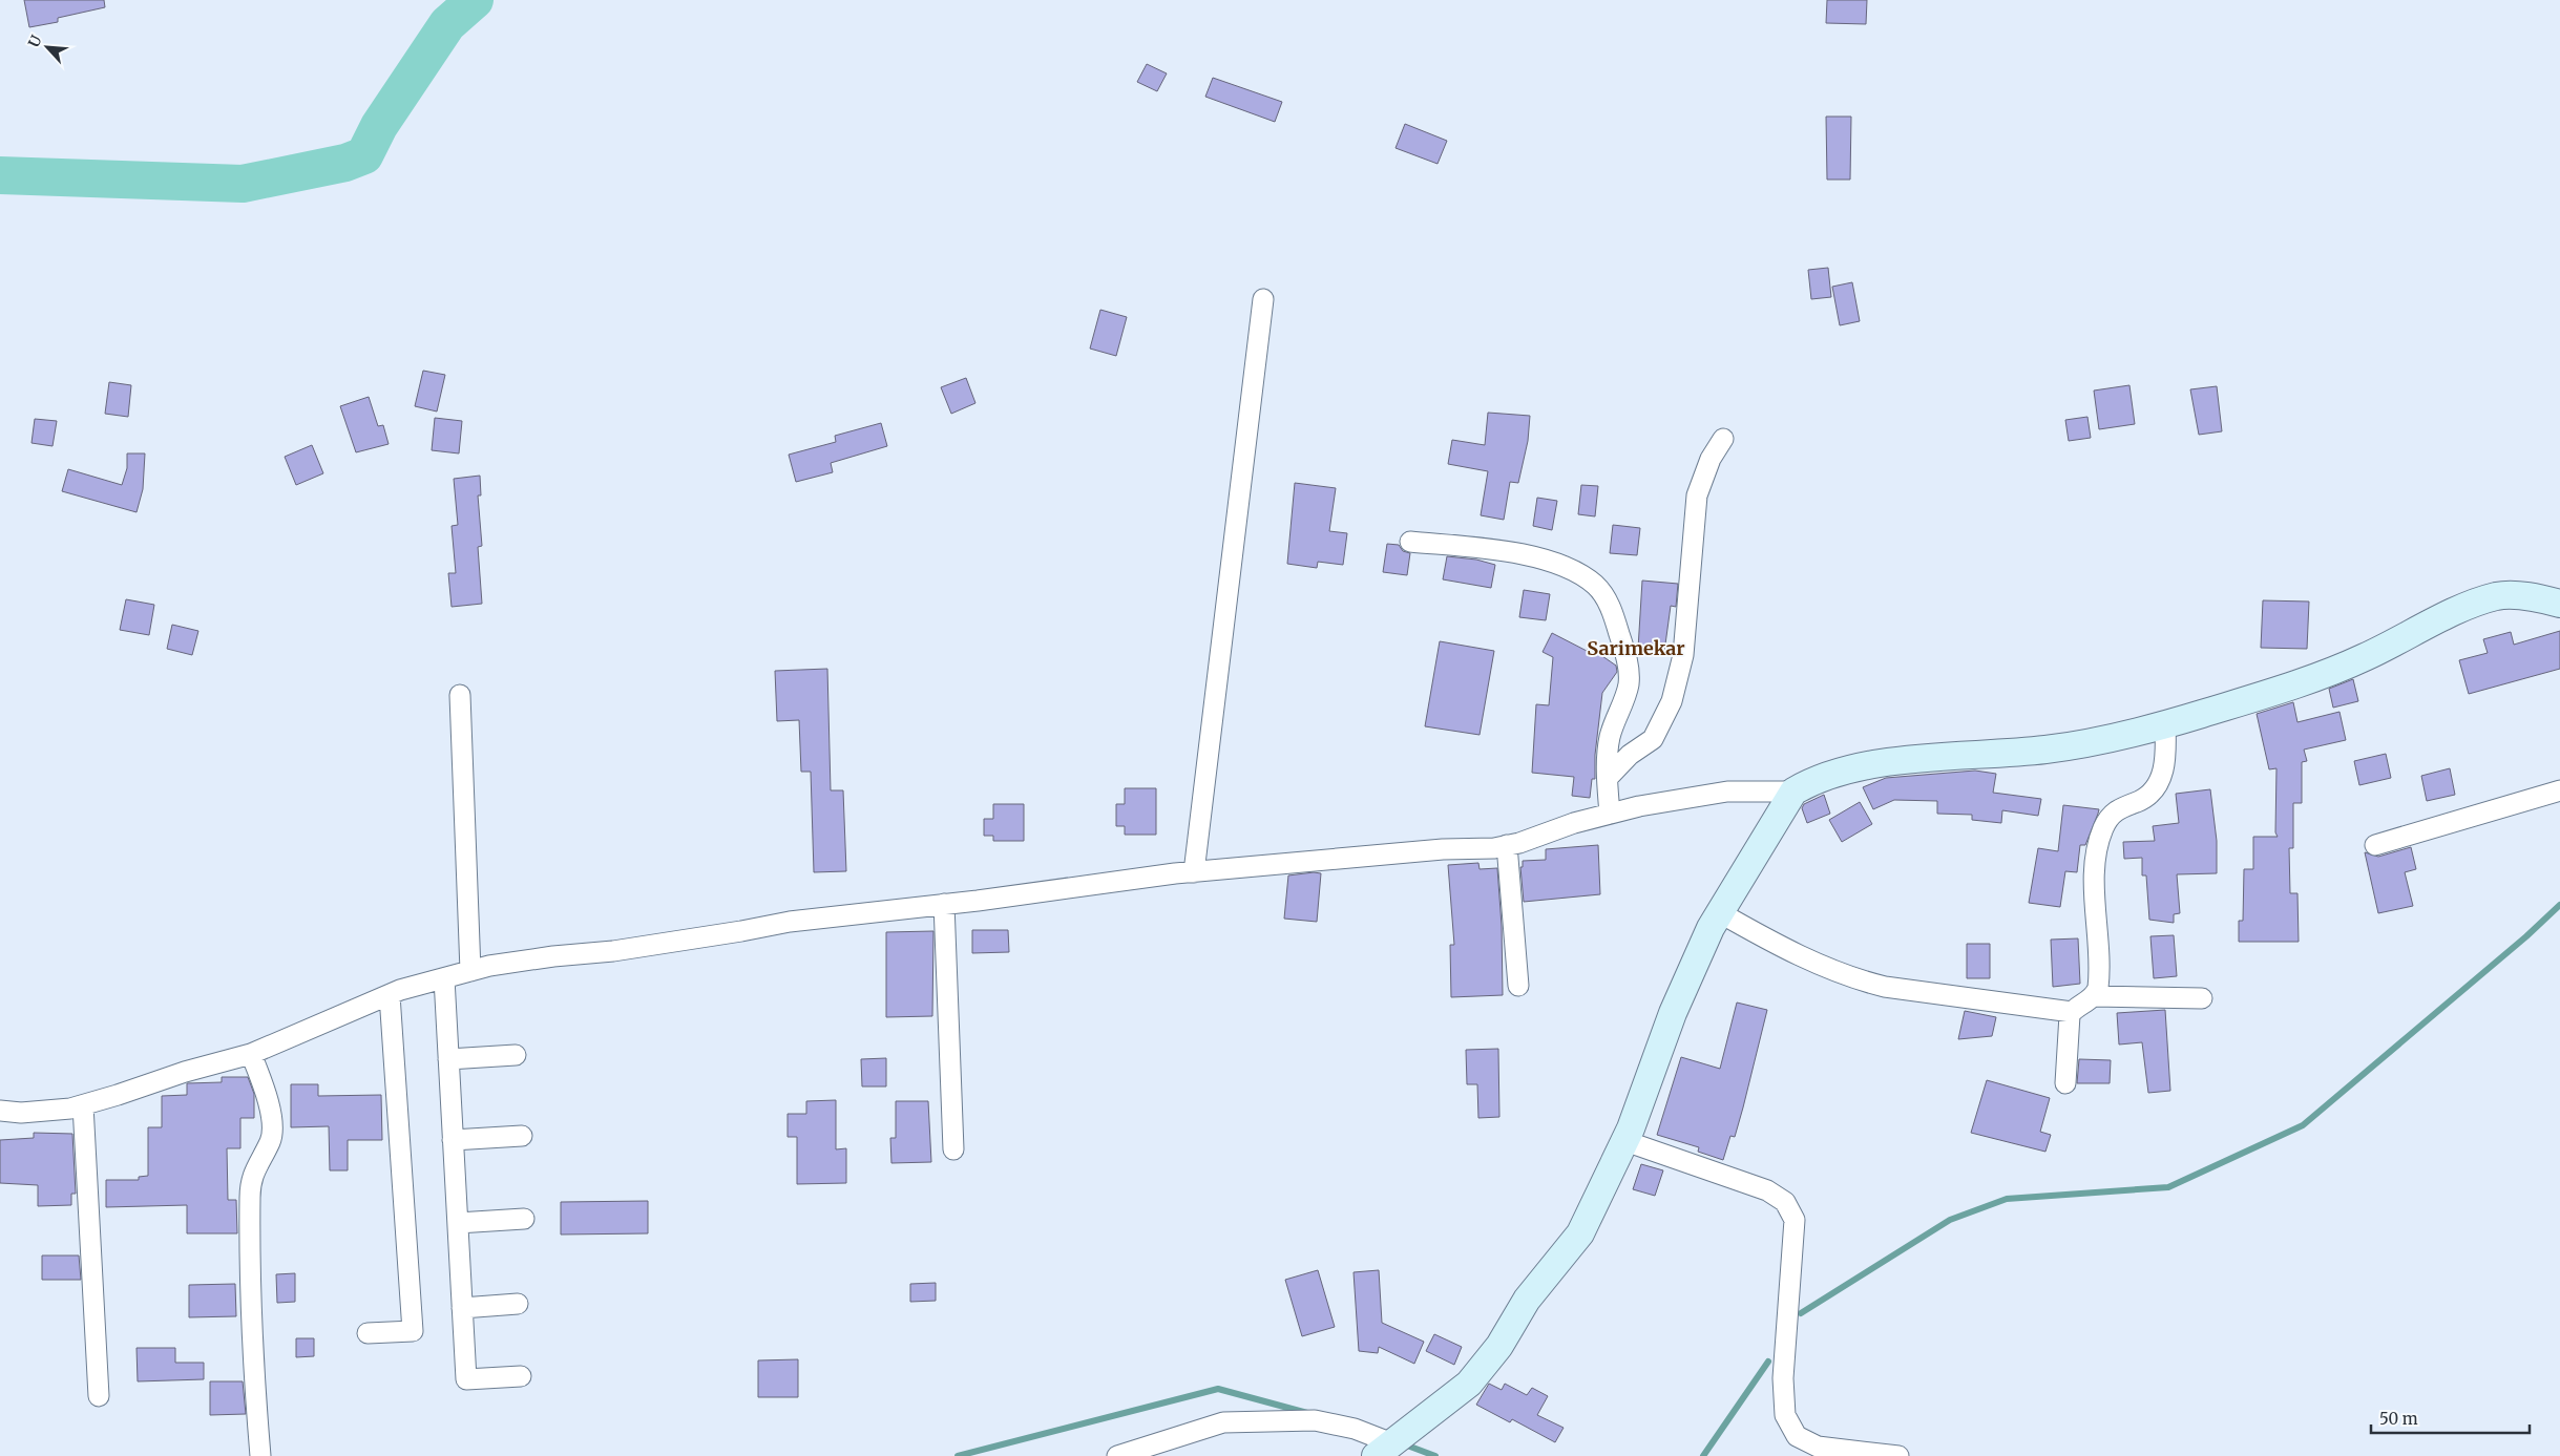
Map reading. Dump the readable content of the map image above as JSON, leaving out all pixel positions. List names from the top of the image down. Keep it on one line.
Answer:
{"districts":["Sarimekar"],"scale_bar":"50 m","north":"top left"}
